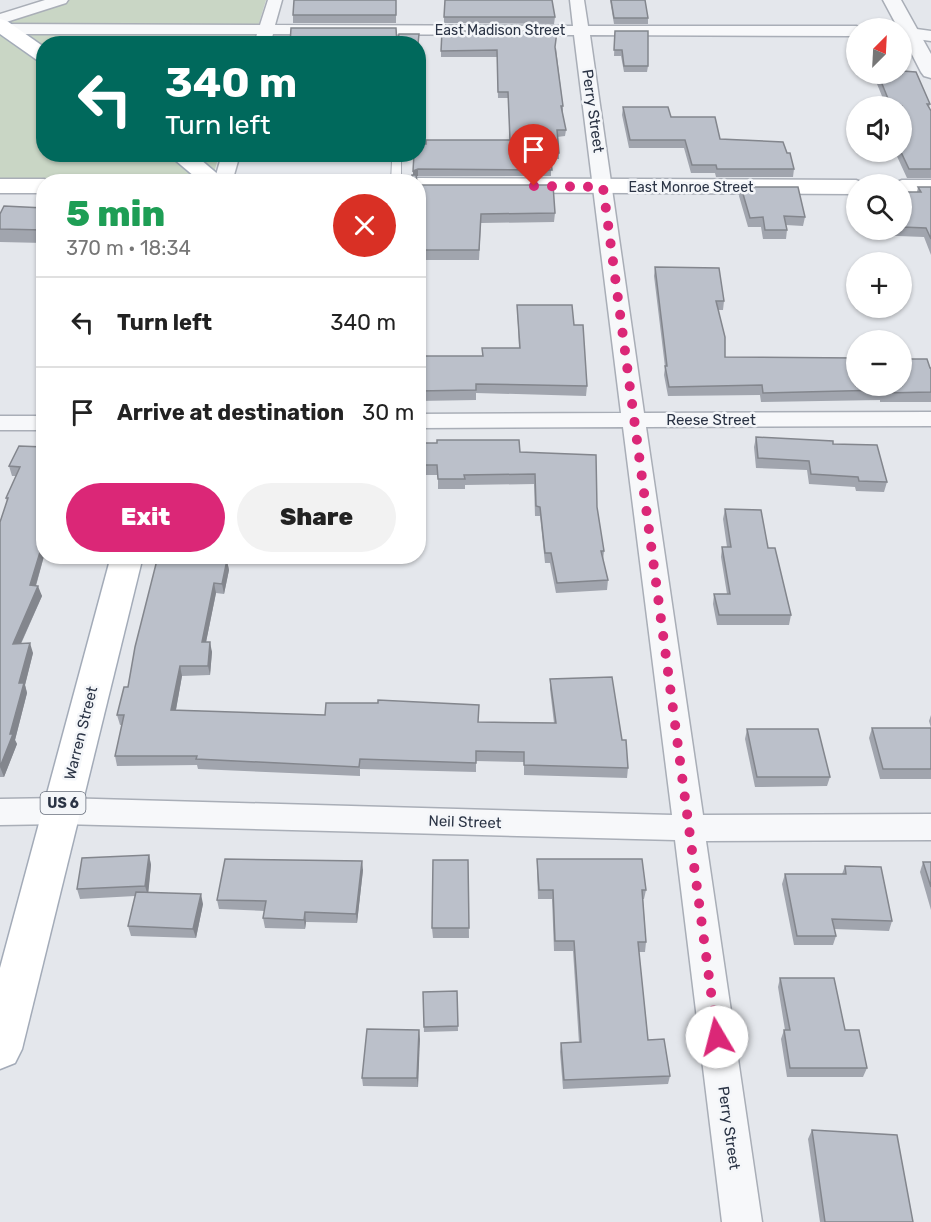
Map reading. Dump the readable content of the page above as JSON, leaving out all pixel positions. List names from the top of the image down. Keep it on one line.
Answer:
{"streets":{"main road":["East Monroe Street","Warren Street","US 6"],"street":["East Madison Street","Perry Street","Reese Street","Neil Street"]},"crossings":[["East Madison Street","Perry Street"],["Perry Street","East Monroe Street"],["Perry Street","Reese Street"],["Perry Street","Neil Street"],["Warren Street","Neil Street"]],"north":"top right","page":{"map_buttons":["+","−"],"turn":["340 m","Turn left"],"heading":["5 min","370 m · 18:34"],"list":[{"name":"Turn left","value":"340 m"},{"name":"Arrive at destination","value":"30 m"}],"buttons":["Exit","Share"]}}
